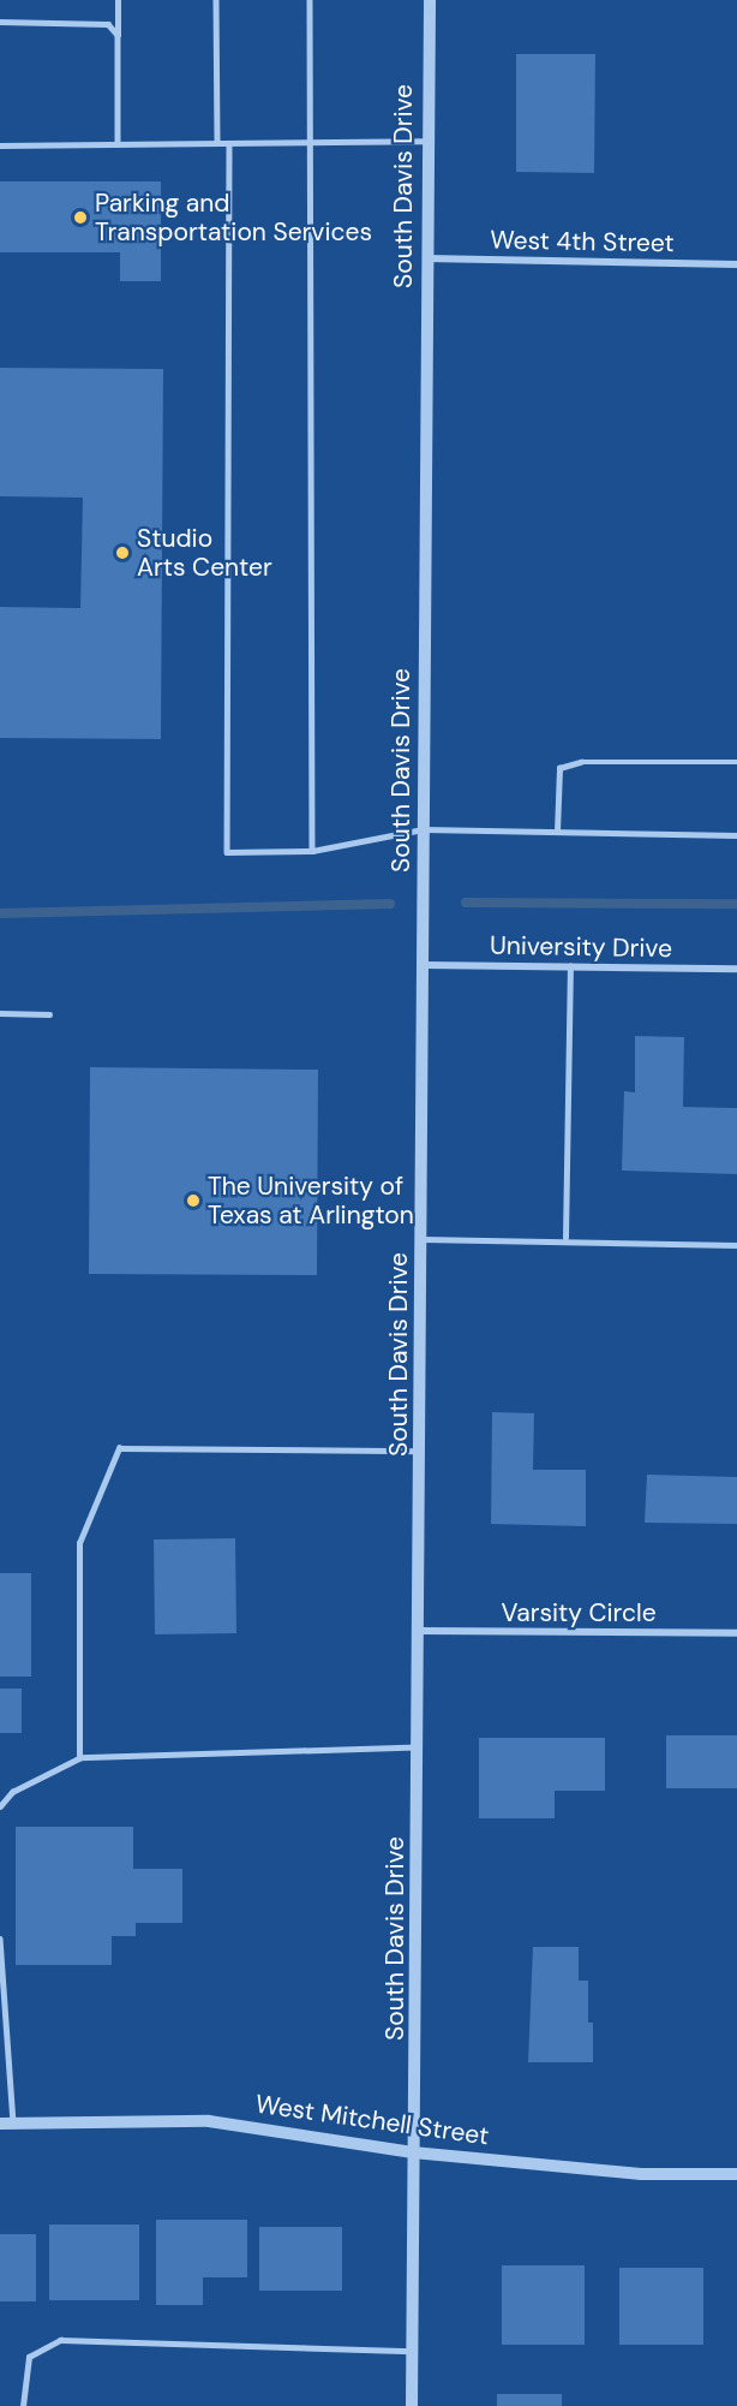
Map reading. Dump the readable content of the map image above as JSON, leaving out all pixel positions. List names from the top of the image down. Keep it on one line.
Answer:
{"streets":{"street":["South Davis Drive","West 4th Street","University Drive","Varsity Circle","West Mitchell Street"]},"crossings":[["South Davis Drive","West 4th Street"],["South Davis Drive","University Drive"],["South Davis Drive","Varsity Circle"],["South Davis Drive","West Mitchell Street"]],"places":["Parking and Transportation Services","Studio Arts Center","The University of Texas at Arlington"]}
